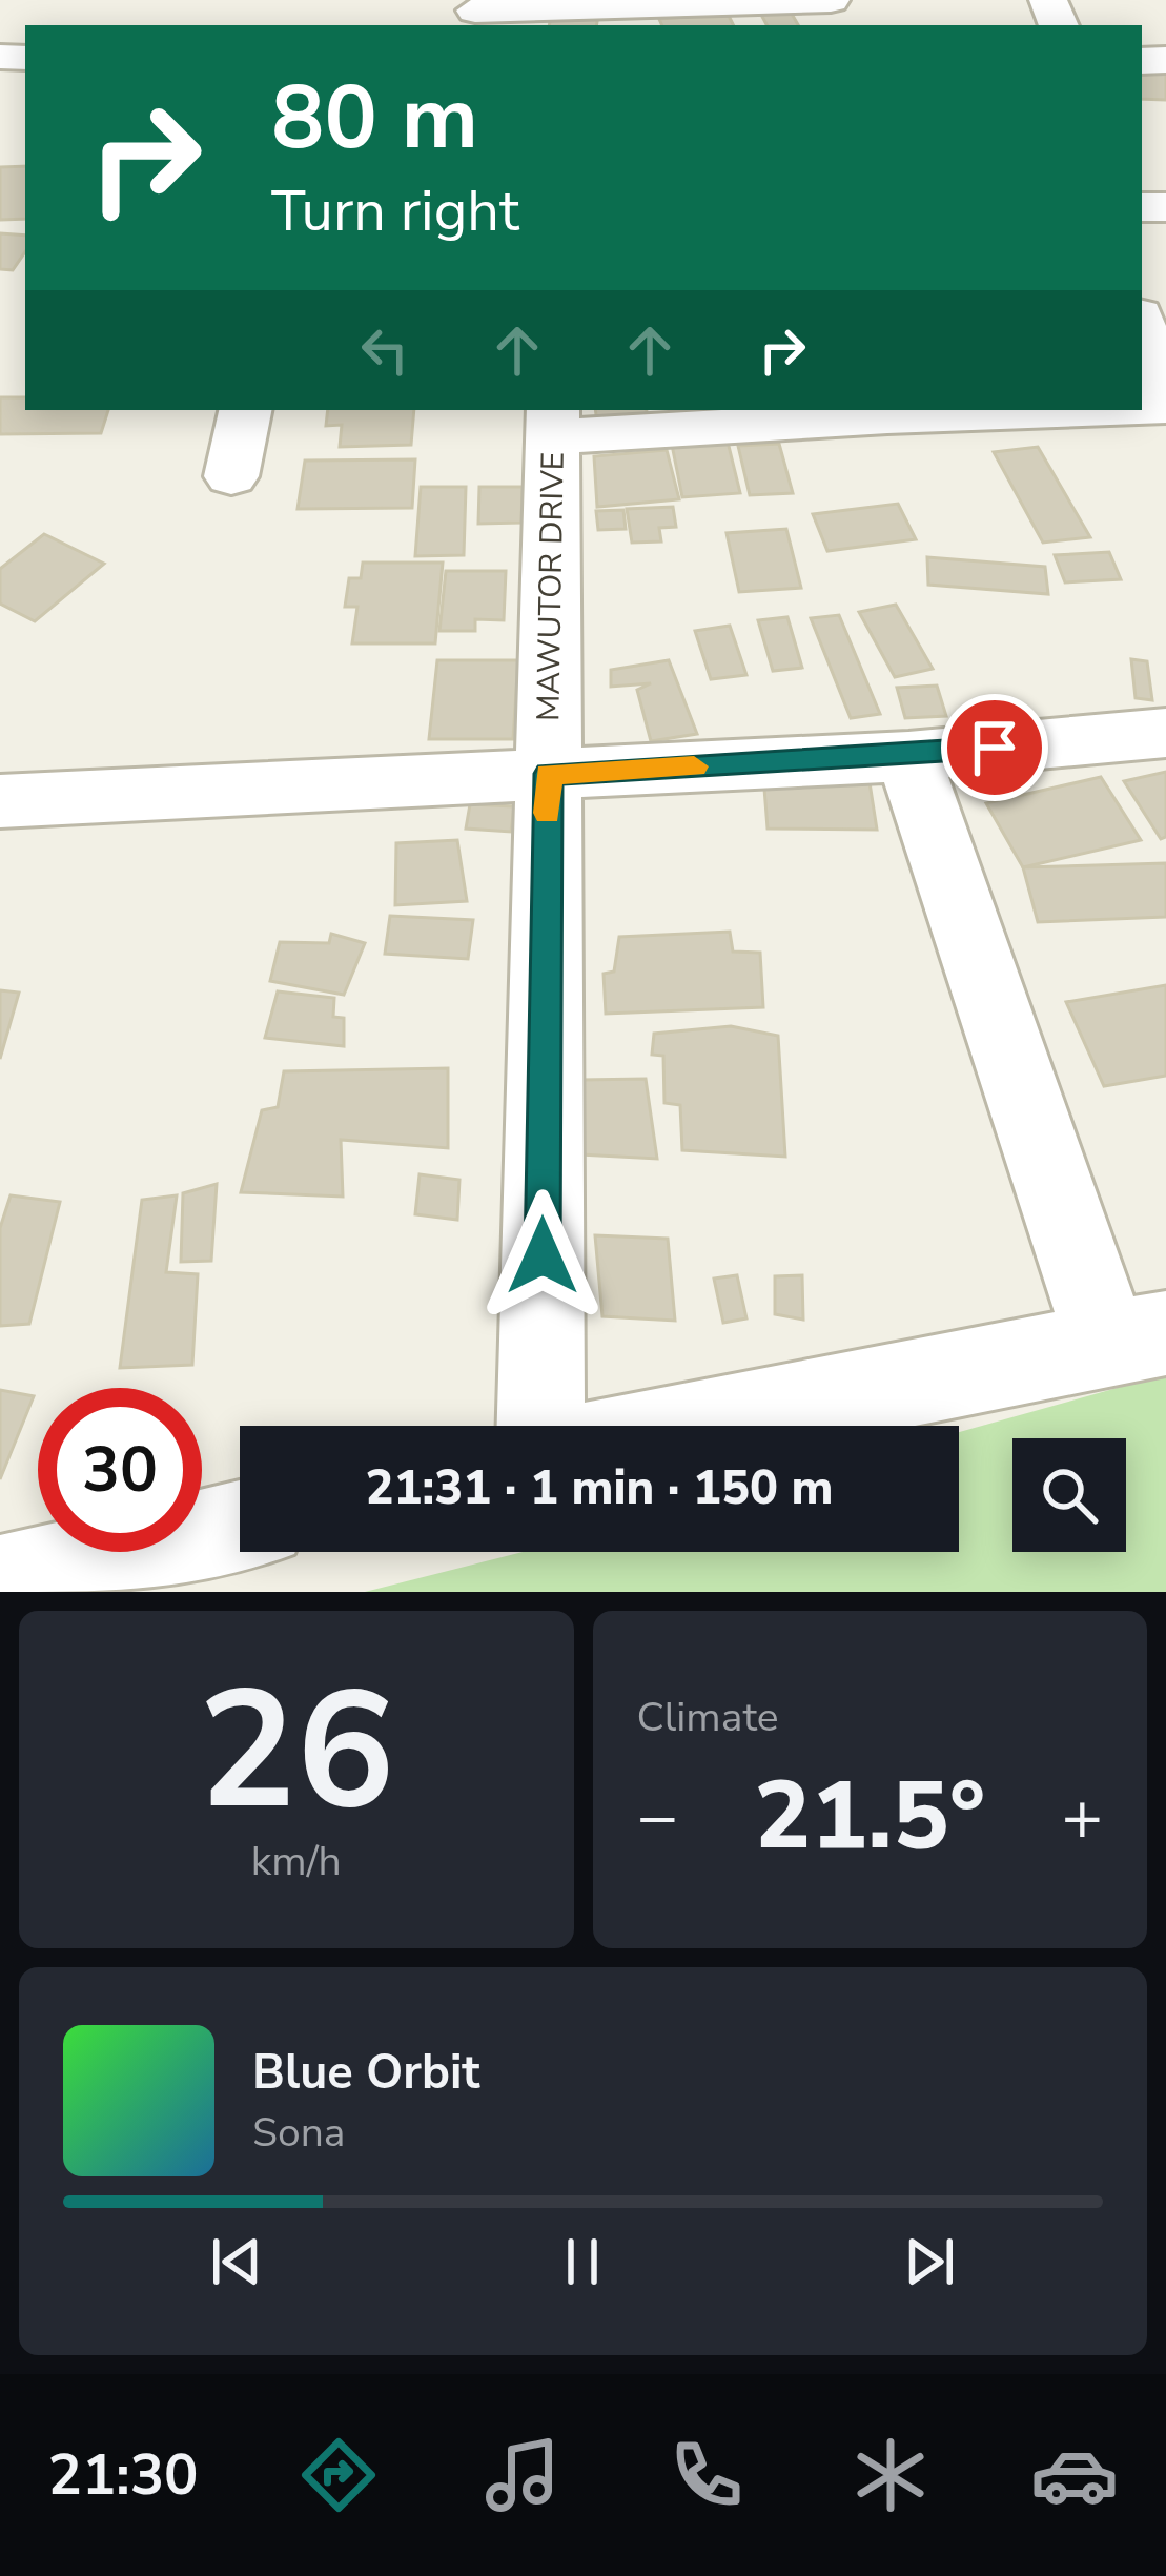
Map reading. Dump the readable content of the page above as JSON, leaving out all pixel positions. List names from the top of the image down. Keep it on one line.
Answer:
{"streets":{"street":["MAWUTOR DRIVE"]},"page":{"turn":["80 m","Turn right"],"limit":"30","trip":"21:31 · 1 min · 150 m","tile":[["26","km/h"],"Climate"],"heat":["−","21.5°","+"],"song":["Blue Orbit","Sona"],"tabs":"21:30"}}
